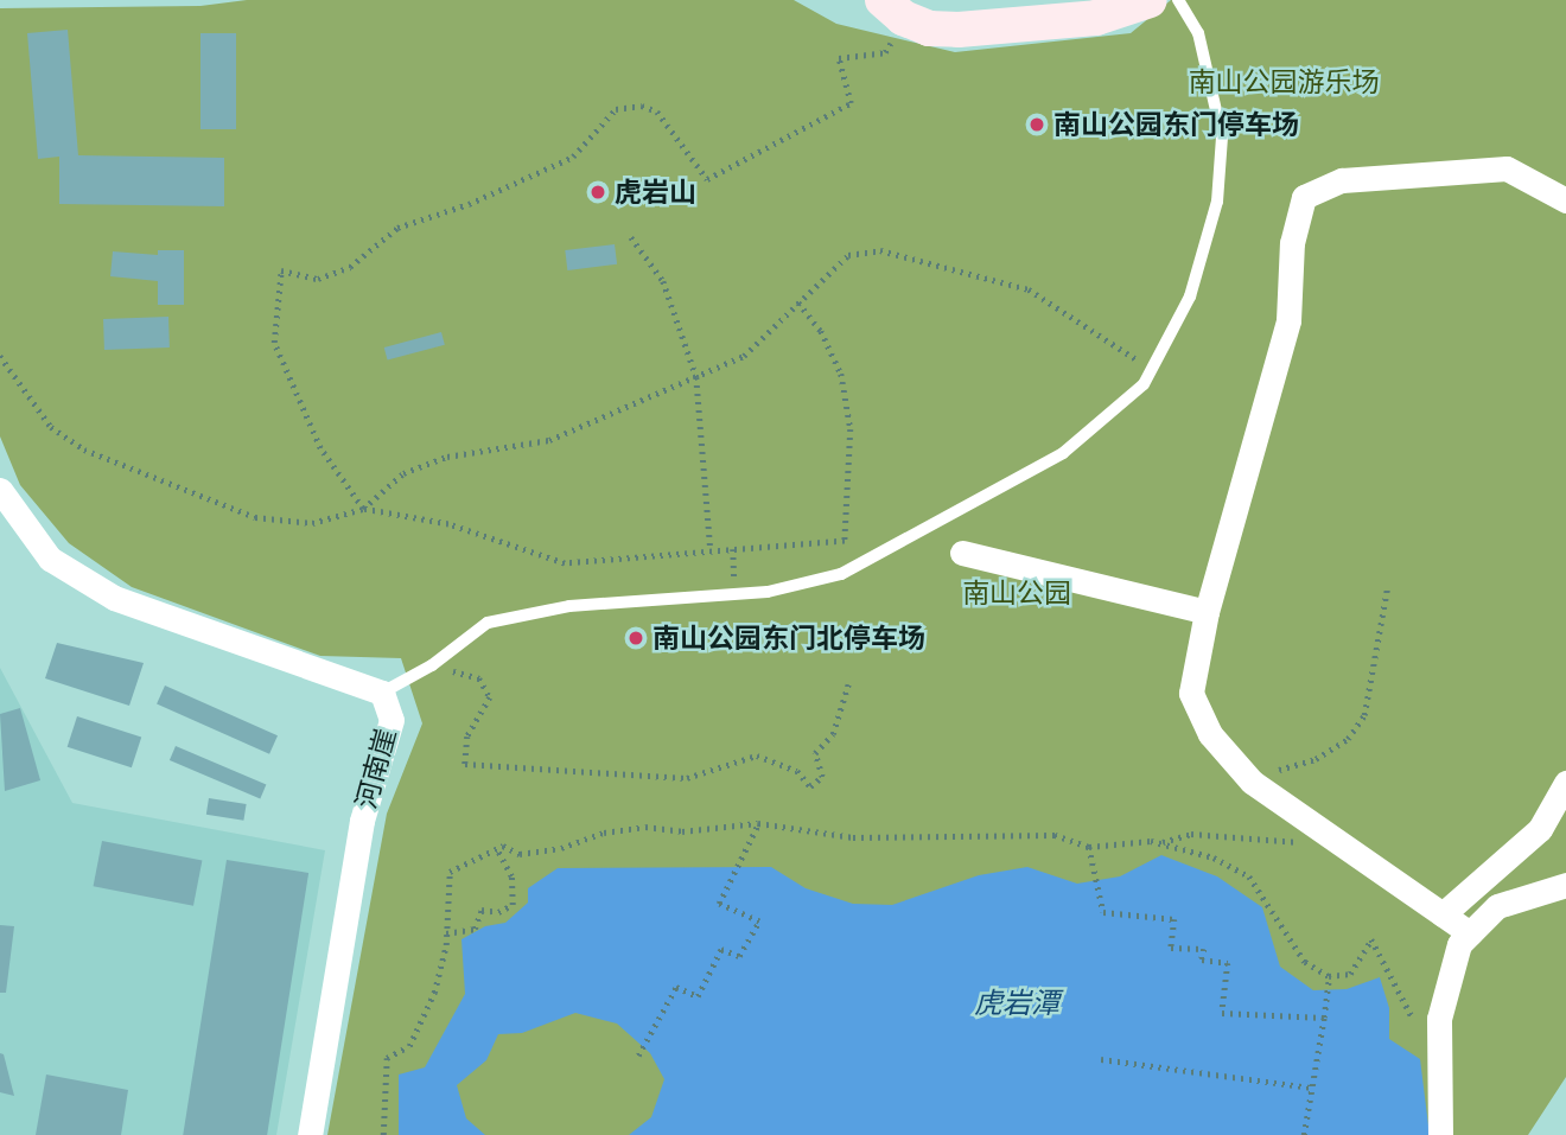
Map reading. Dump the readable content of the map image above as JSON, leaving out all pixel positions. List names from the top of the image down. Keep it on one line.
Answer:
{"streets":{"street":["河南崖"]},"water":["虎岩潭"],"parks":["南山公园游乐场","南山公园"],"places":["南山公园东门停车场","虎岩山","南山公园东门北停车场"]}
